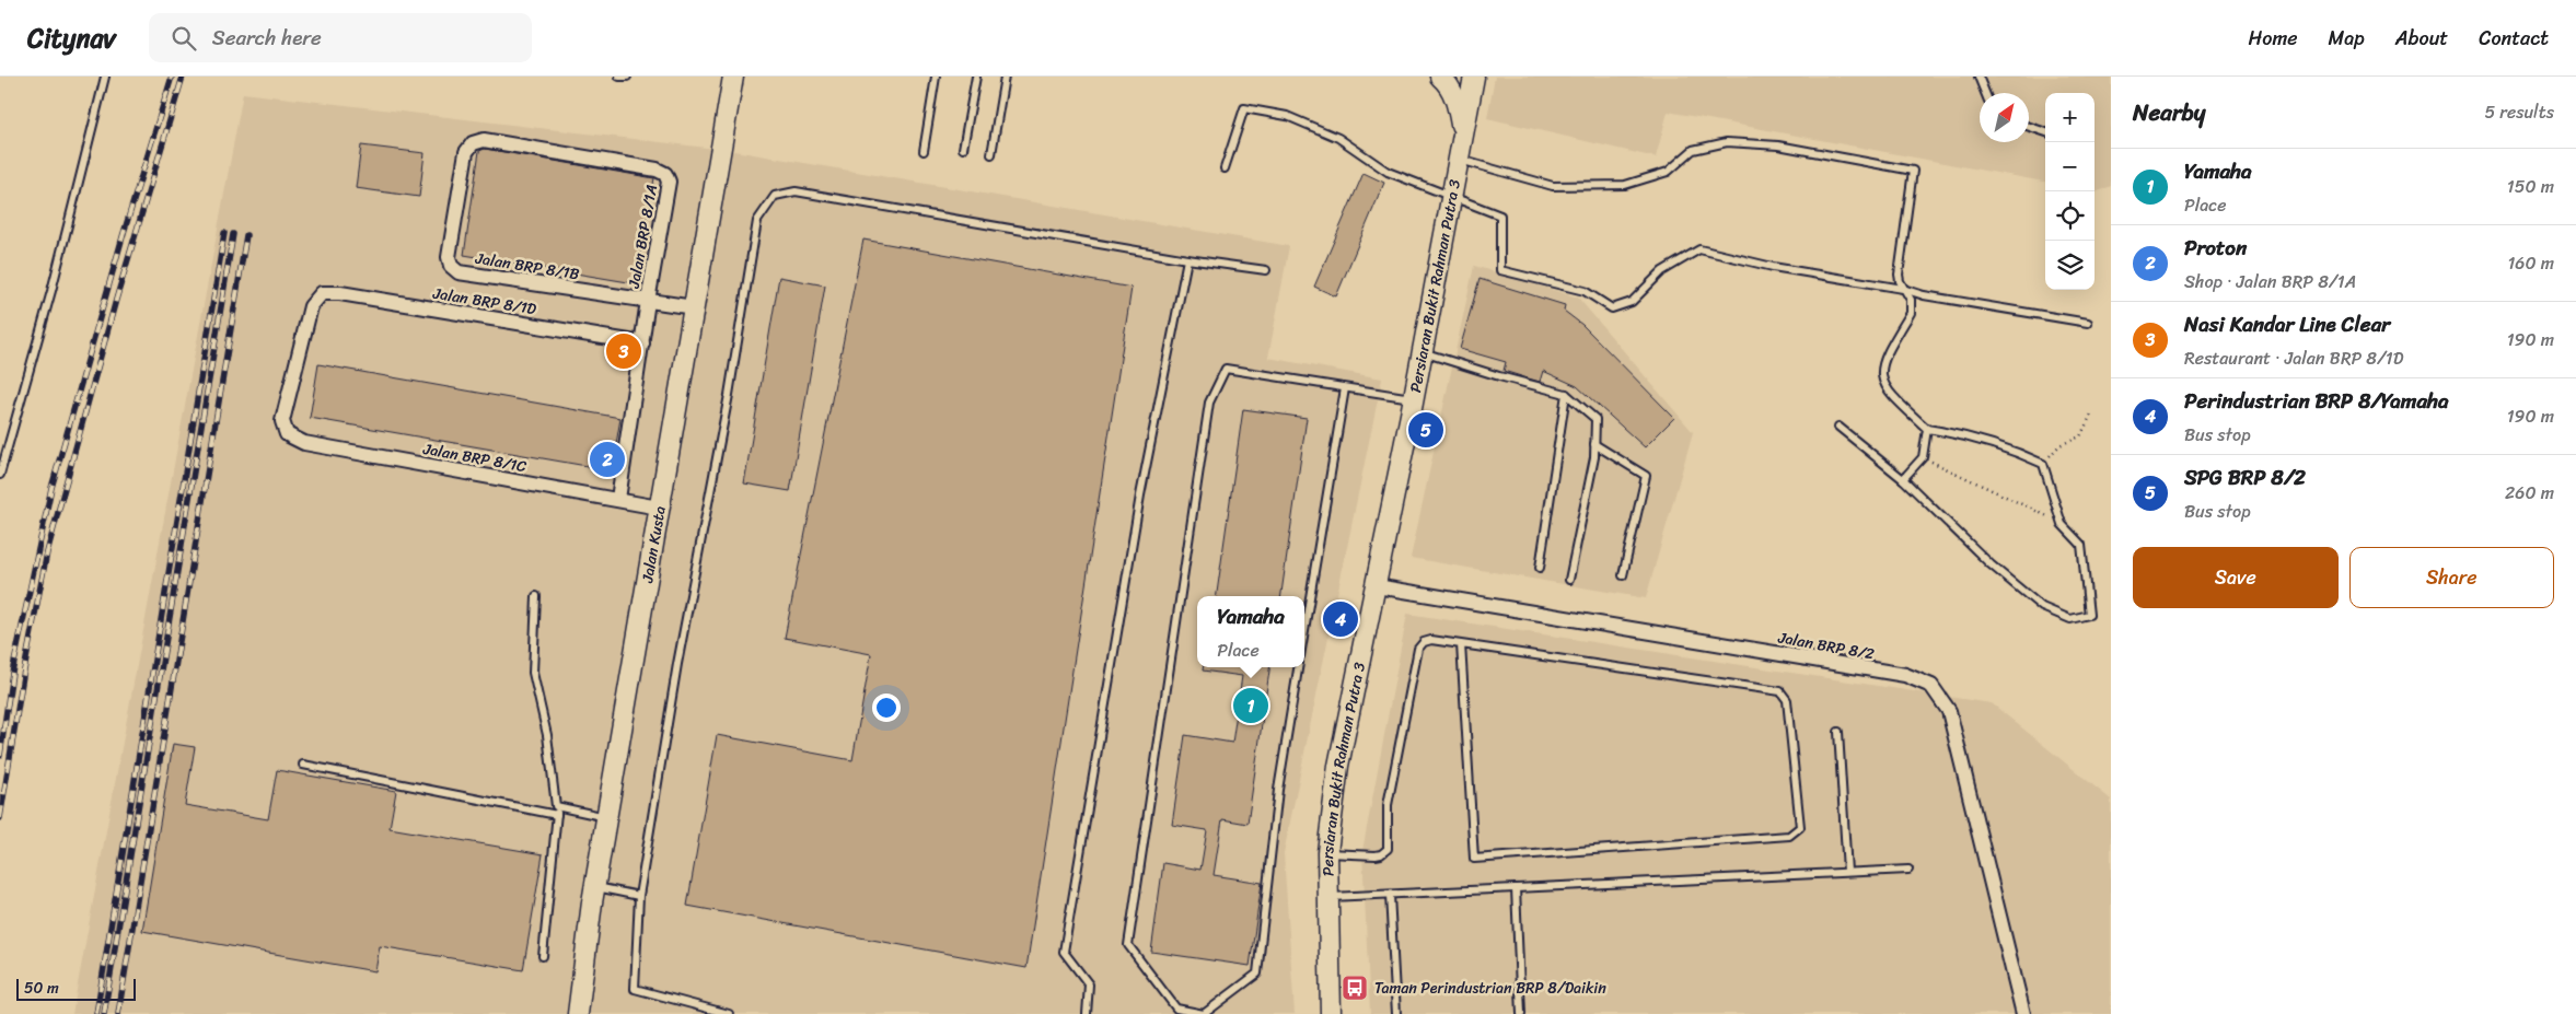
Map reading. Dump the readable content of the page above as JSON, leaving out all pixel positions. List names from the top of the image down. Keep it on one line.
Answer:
{"streets":{"main road":["Persiaran Bukit Rahman Putra 3","Jalan Kusta"],"street":["Jalan BRP 8/1A","Jalan BRP 8/1B","Jalan BRP 8/1D","Jalan BRP 8/1C","Jalan BRP 8/2"]},"crossings":[["Jalan BRP 8/1A","Jalan BRP 8/1B"],["Jalan BRP 8/1A","Jalan BRP 8/1D"],["Jalan BRP 8/1A","Jalan BRP 8/1C"],["Jalan BRP 8/1B","Jalan Kusta"],["Persiaran Bukit Rahman Putra 3","Jalan BRP 8/2"],["Jalan BRP 8/1D","Jalan BRP 8/1C"],["Jalan BRP 8/1C","Jalan Kusta"]],"places":{"bus stop":["Taman Perindustrian BRP 8/Daikin"]},"scale_bar":"50 m","north":"top right","page":{"header":"Citynav","search":"Search here","nav":["Home","Map","About","Contact"],"heading":["Nearby","5 results"],"map_buttons":["+","−"],"list":[{"mark":"1","name":"Yamaha","note":"Place","value":"150 m"},{"mark":"2","name":"Proton","note":"Shop · Jalan BRP 8/1A","value":"160 m"},{"mark":"3","name":"Nasi Kandar Line Clear","note":"Restaurant · Jalan BRP 8/1D","value":"190 m"},{"mark":"4","name":"Perindustrian BRP 8/Yamaha","note":"Bus stop","value":"190 m"},{"mark":"5","name":"SPG BRP 8/2","note":"Bus stop","value":"260 m"}],"pins":["3","5","2","4","1"],"buttons":["Save","Share"],"popup":["Yamaha","Place"],"scale":"50 m"}}
